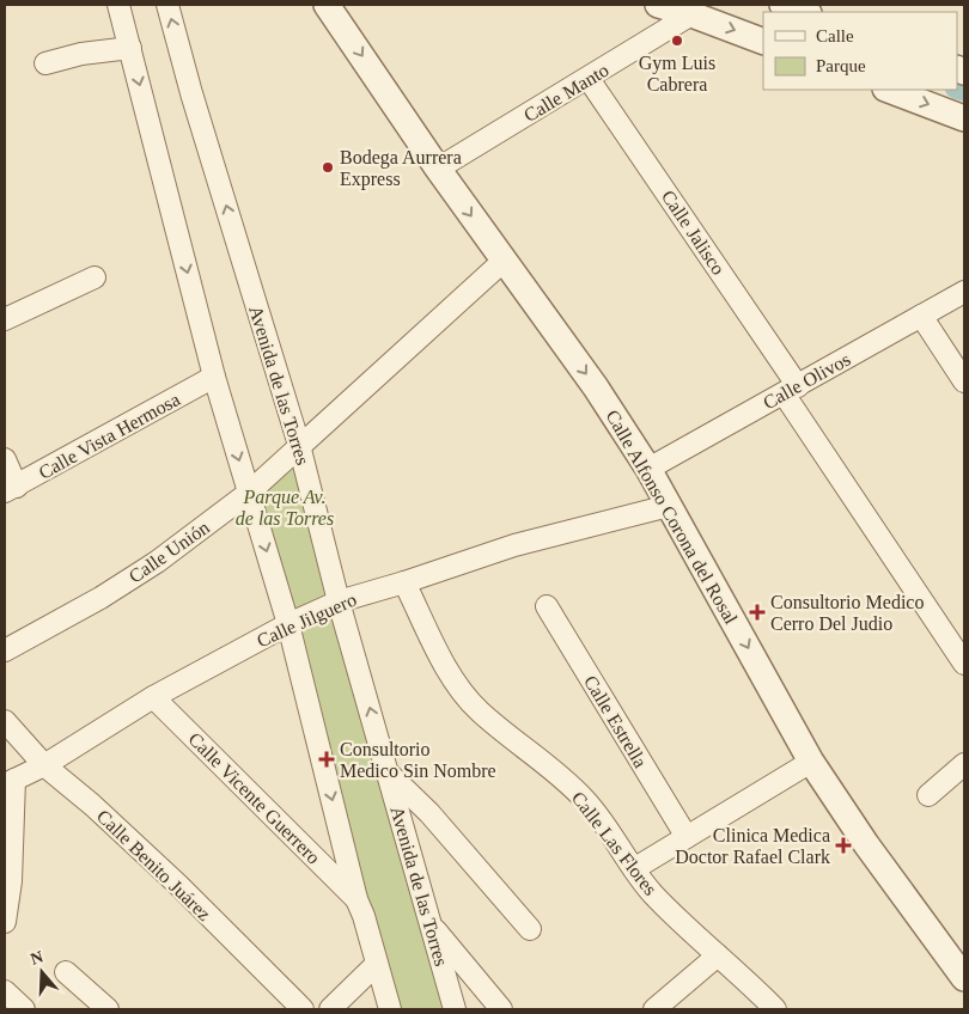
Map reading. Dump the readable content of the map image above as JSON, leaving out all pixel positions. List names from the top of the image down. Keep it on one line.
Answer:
{"streets":{"street":["Calle Manto","Calle Jalisco","Calle Olivos","Avenida de las Torres","Calle Vista Hermosa","Calle Alfonso Corona del Rosal","Calle Unión","Calle Jilguero","Calle Estrella","Calle Vicente Guerrero","Calle Las Flores","Calle Benito Juárez"]},"crossings":[["Calle Manto","Calle Jalisco"],["Calle Manto","Calle Alfonso Corona del Rosal"],["Calle Jalisco","Calle Olivos"],["Calle Olivos","Calle Alfonso Corona del Rosal"],["Avenida de las Torres","Calle Unión"],["Avenida de las Torres","Calle Jilguero"],["Calle Alfonso Corona del Rosal","Calle Unión"],["Calle Alfonso Corona del Rosal","Calle Jilguero"],["Calle Jilguero","Calle Vicente Guerrero"],["Calle Jilguero","Calle Las Flores"],["Calle Jilguero","Calle Benito Juárez"]],"one_way":["Calle Alfonso Corona del Rosal"],"parks":["Parque Av. de las Torres"],"places":{"other":["Gym Luis Cabrera","Bodega Aurrera Express"],"health":["Consultorio Medico Cerro Del Judio","Consultorio Medico Sin Nombre","Clinica Medica Doctor Rafael Clark"]},"legend":["Calle","Parque"],"north":"top"}
